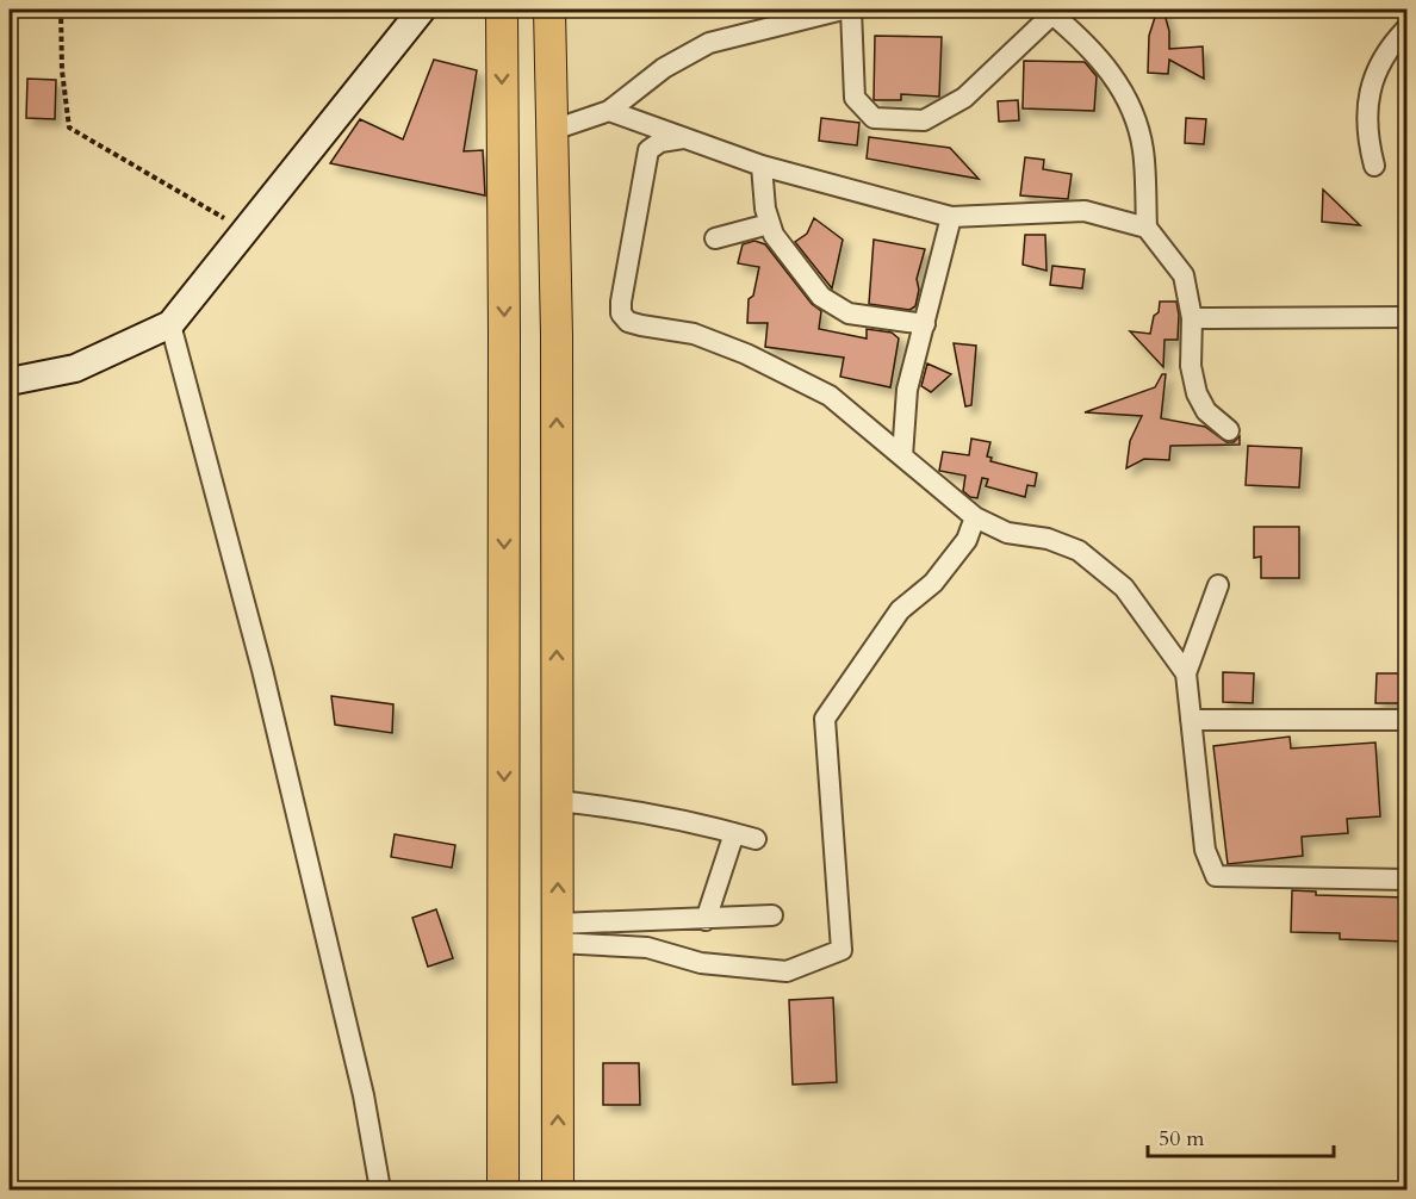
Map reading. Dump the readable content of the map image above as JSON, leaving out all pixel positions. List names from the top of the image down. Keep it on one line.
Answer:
{"scale_bar":"50 m"}
